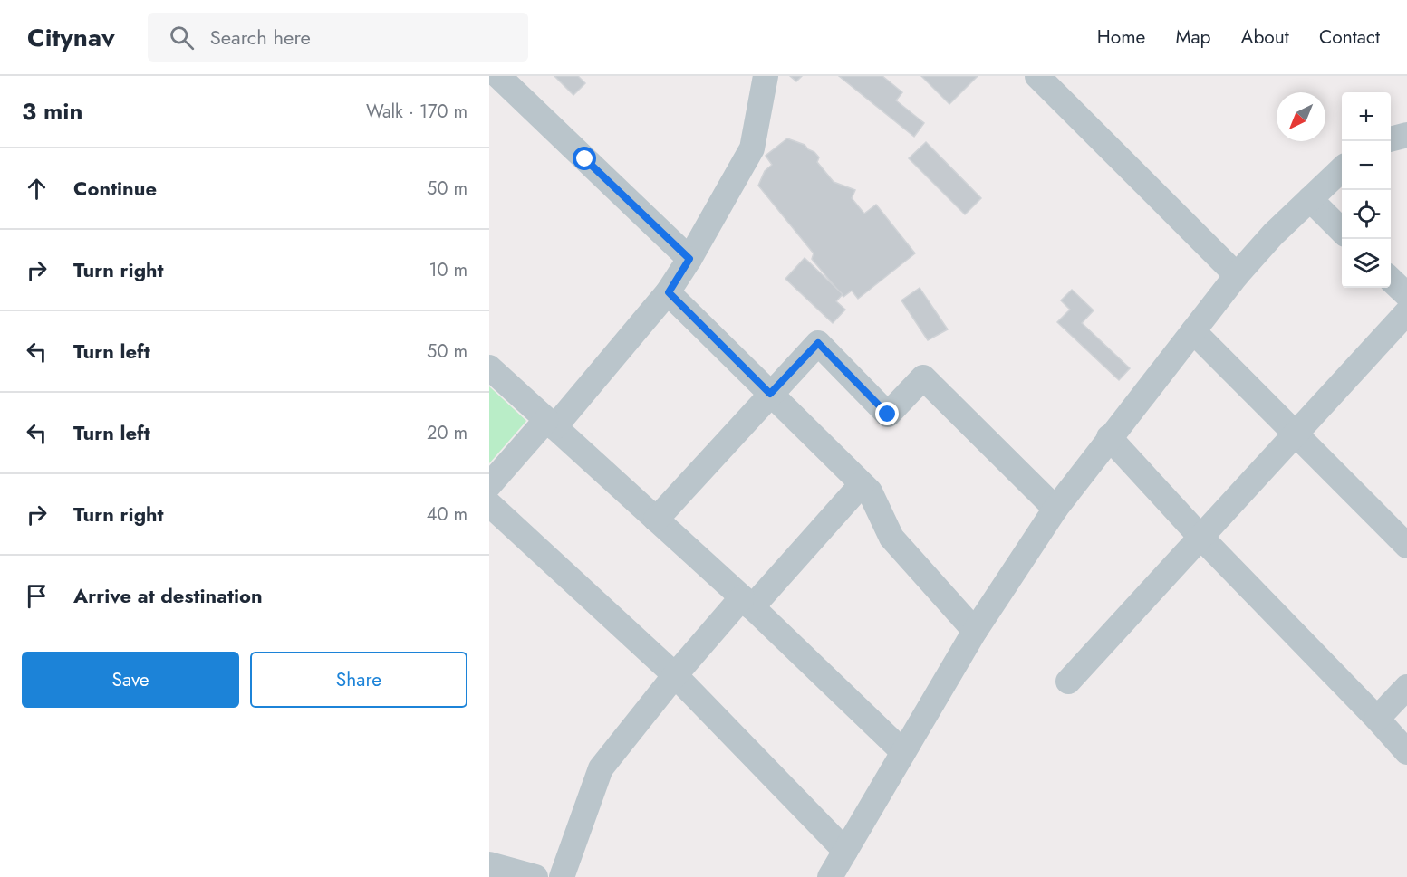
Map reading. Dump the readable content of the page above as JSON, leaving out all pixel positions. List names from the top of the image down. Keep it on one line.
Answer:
{"north":"bottom left","page":{"header":"Citynav","search":"Search here","nav":["Home","Map","About","Contact"],"heading":["3 min","Walk · 170 m"],"map_buttons":["+","−"],"list":[["Continue","50 m"],["Turn right","10 m"],["Turn left","50 m"],["Turn left","20 m"],["Turn right","40 m"],"Arrive at destination"],"buttons":["Save","Share"]}}
